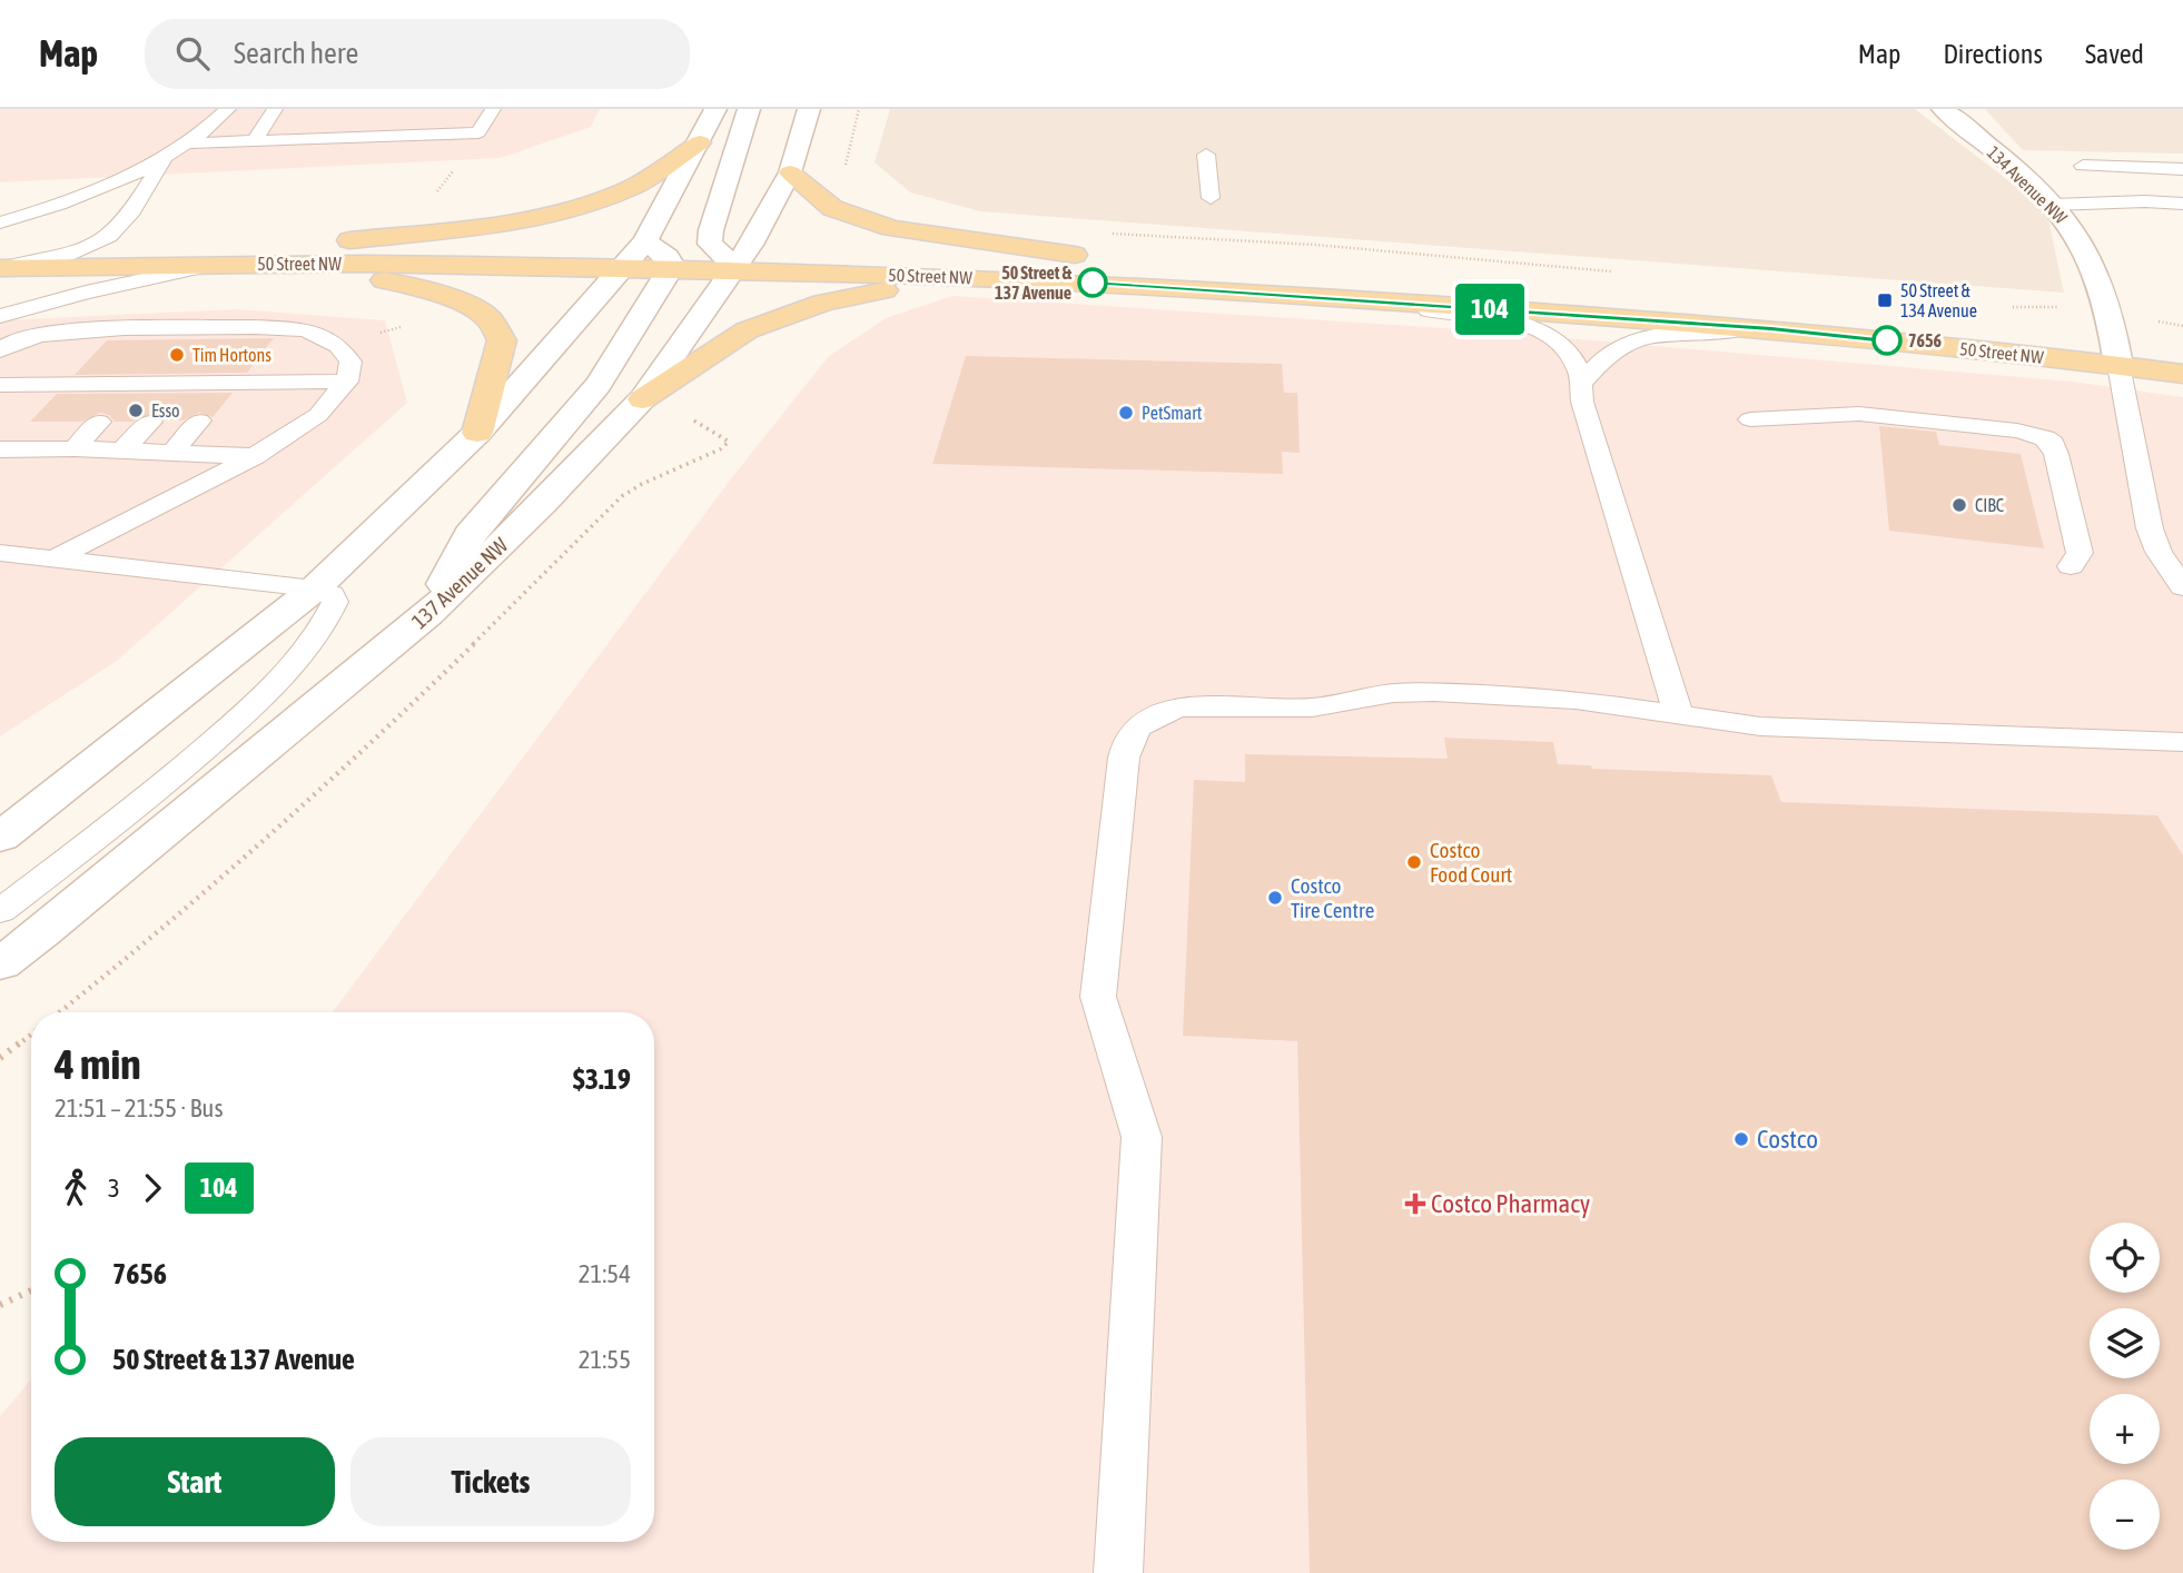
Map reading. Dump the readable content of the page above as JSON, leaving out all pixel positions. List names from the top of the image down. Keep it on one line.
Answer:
{"streets":{"main road":["134 Avenue NW","50 Street NW","137 Avenue NW"]},"crossings":[["134 Avenue NW","50 Street NW"],["50 Street NW","137 Avenue NW"]],"places":{"other":["50 Street & 137 Avenue","7656","Tim Hortons","Esso","PetSmart","CIBC","Costco Food Court","Costco Tire Centre","Costco"],"transit":["50 Street & 134 Avenue"],"health":["Costco Pharmacy"]},"lines":["bus line 104"],"page":{"header":"Map","search":"Search here","nav":["Map","Directions","Saved"],"on_map":"104","heading":["4 min","21:51 – 21:55 · Bus","$3.19"],"legs":["3","104"],"map_buttons":["+","−"],"list":[{"name":"7656","value":"21:54"},{"name":"50 Street & 137 Avenue","value":"21:55"}],"buttons":["Start","Tickets"]}}
